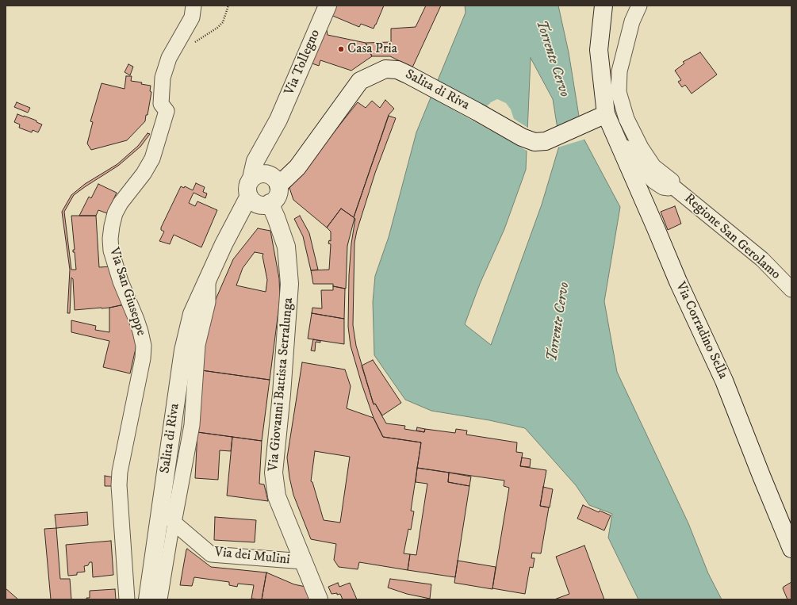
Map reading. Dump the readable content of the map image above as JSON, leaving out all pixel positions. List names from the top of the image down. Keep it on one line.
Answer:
{"streets":{"street":["Via Tollegno","Salita di Riva","Regione San Gerolamo","Via San Giuseppe","Via Corradino Sella","Via Giovanni Battista Serralunga","Via dei Mulini"]},"crossings":[["Via Tollegno","Salita di Riva"],["Via Tollegno","Via Giovanni Battista Serralunga"],["Salita di Riva","Via Corradino Sella"],["Salita di Riva","Via Giovanni Battista Serralunga"],["Salita di Riva","Via dei Mulini"],["Via Giovanni Battista Serralunga","Via dei Mulini"]],"water":["Torrente Cervo"],"places":["Casa Pria"]}
